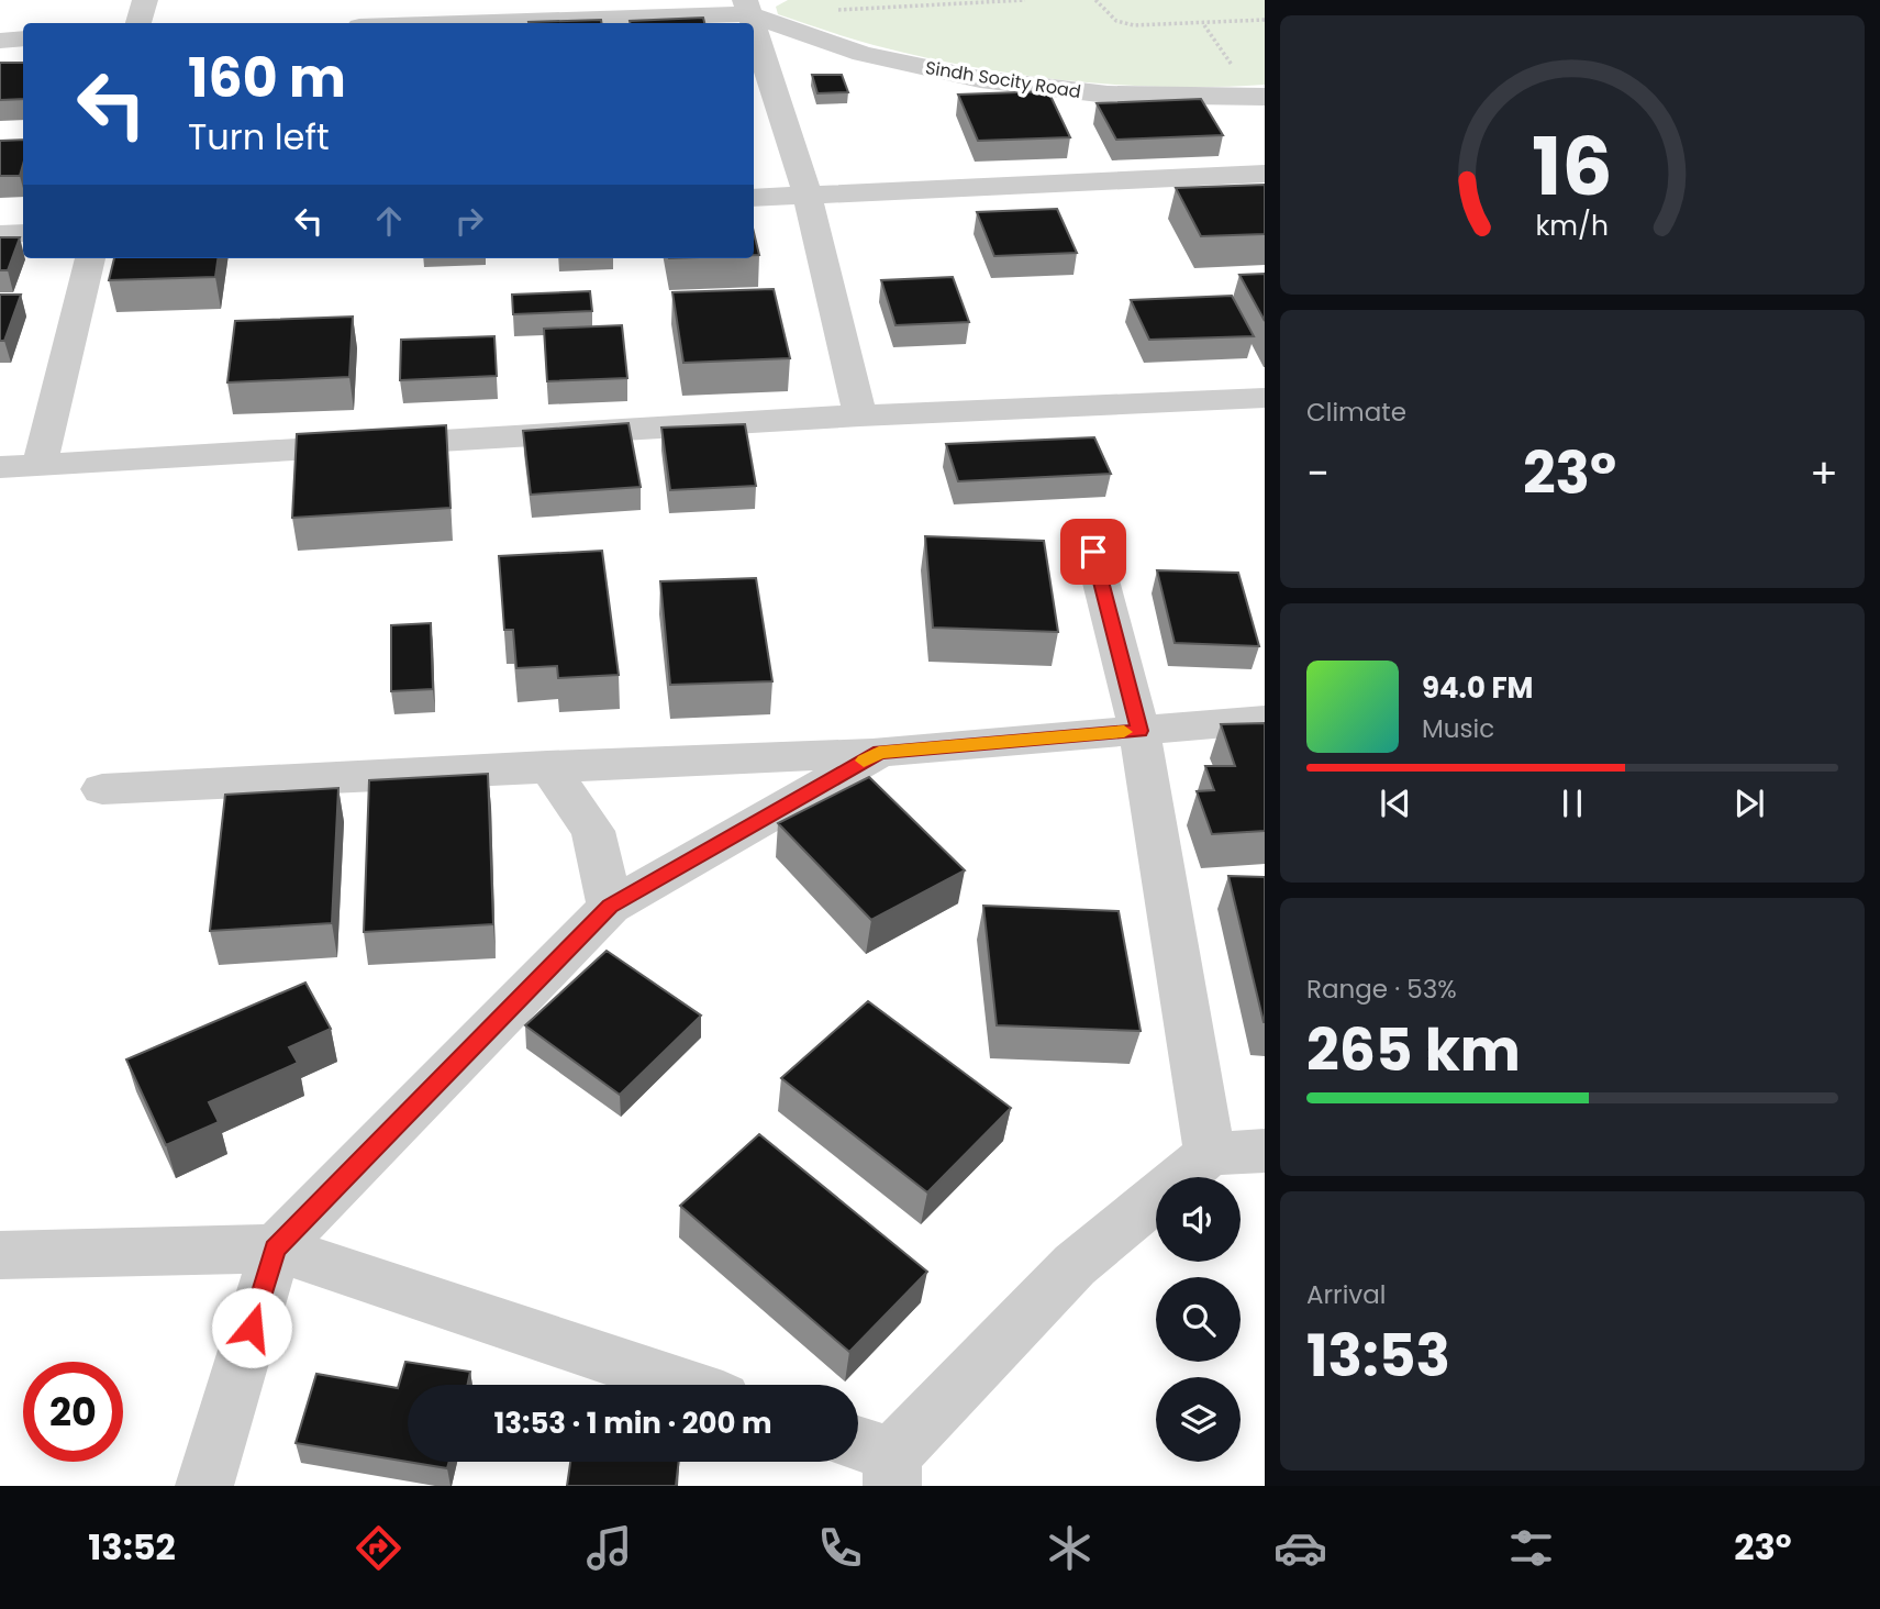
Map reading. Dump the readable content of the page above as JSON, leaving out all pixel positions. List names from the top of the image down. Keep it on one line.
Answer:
{"streets":{"lane":["Sindh Socity Road"]},"page":{"turn":["160 m","Turn left"],"tile":["Climate",["Range · 53%","265 km"],["Arrival","13:53"]],"heat":["−","23°","+"],"song":["94.0 FM","Music"],"limit":"20","trip":"13:53 · 1 min · 200 m","tabs":["13:52","23°"],"gauge":["16","km/h"]}}
